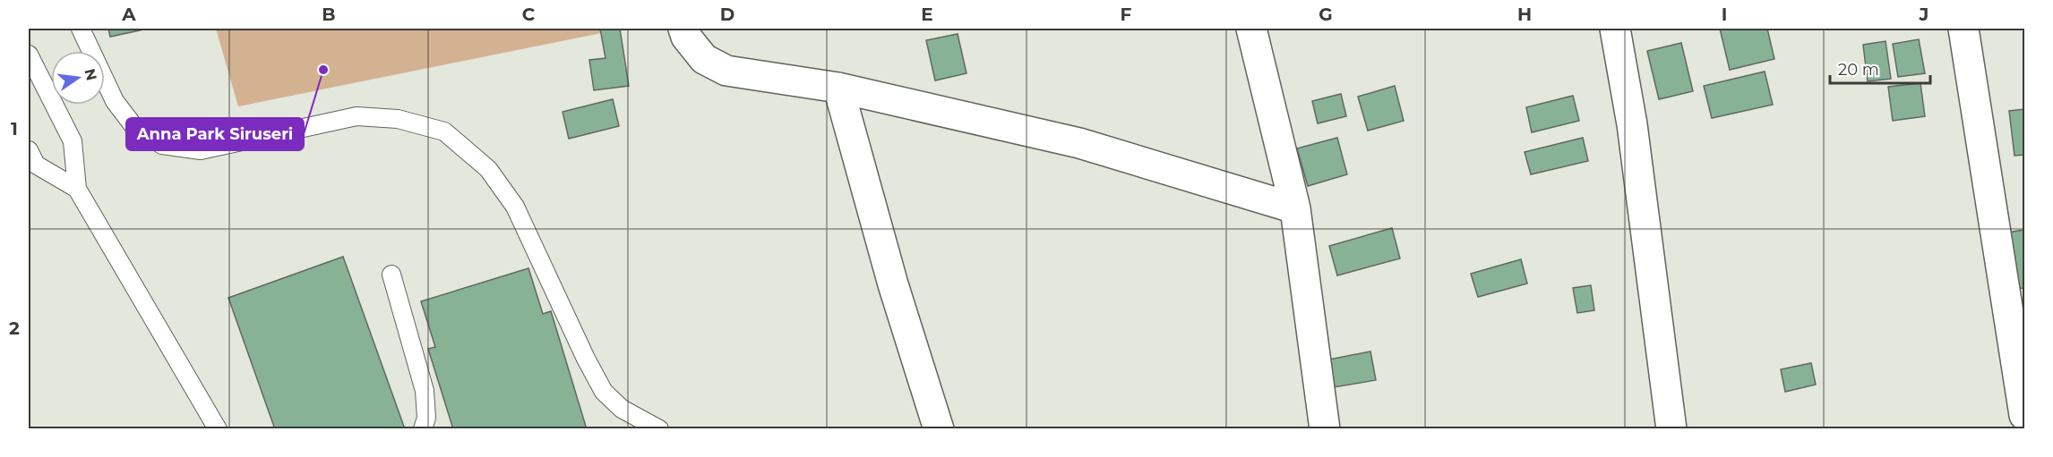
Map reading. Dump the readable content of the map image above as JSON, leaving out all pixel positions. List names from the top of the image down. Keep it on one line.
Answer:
{"places":["Anna Park Siruseri"],"scale_bar":"20 m","north":"right","grid":{"columns":["A","B","C","D","E","F","G","H","I","J"],"rows":["1","2"]}}
